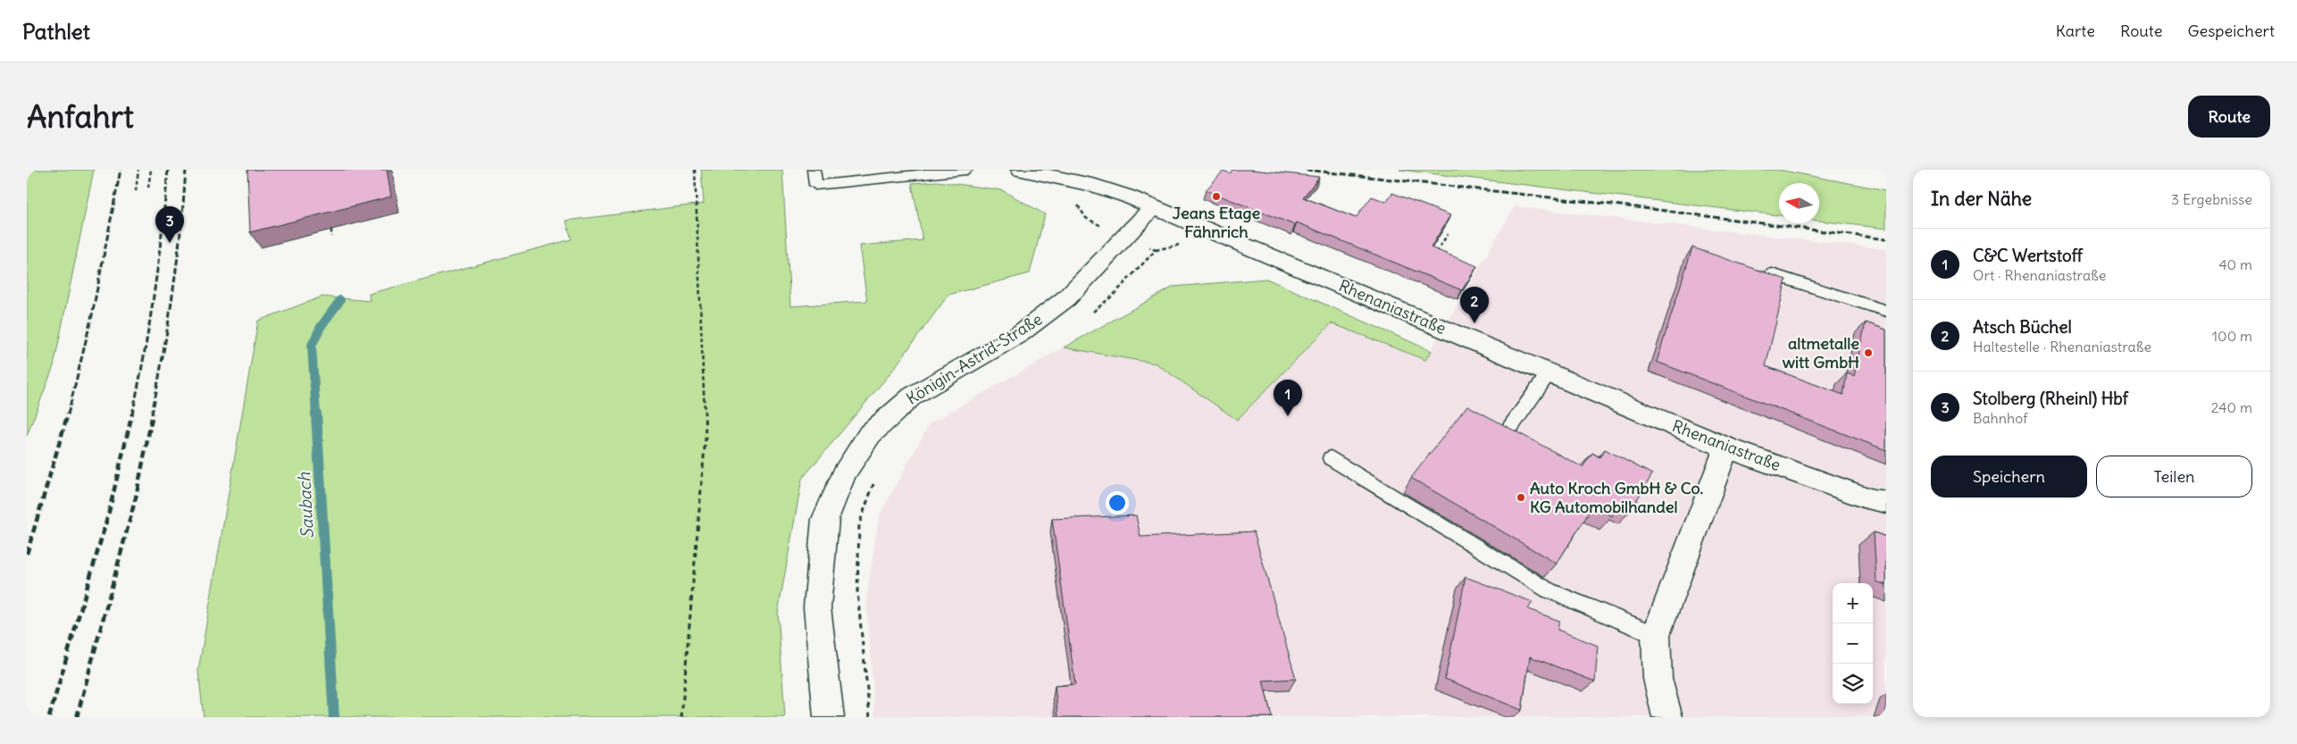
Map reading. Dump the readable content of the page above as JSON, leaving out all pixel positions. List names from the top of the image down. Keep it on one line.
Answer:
{"streets":{"street":["Rhenaniastraße","Königin-Astrid-Straße"]},"crossings":[["Rhenaniastraße","Königin-Astrid-Straße"]],"water":["Saubach"],"places":["Jeans Etage Fähnrich","altmetalle witt GmbH","Auto Kroch GmbH & Co. KG Automobilhandel"],"north":"left","page":{"header":"Pathlet","nav":["Karte","Route","Gespeichert"],"buttons":["Route",["Speichern","Teilen"]],"title":"Anfahrt","heading":["In der Nähe","3 Ergebnisse"],"pins":["3","2","1"],"list":[{"mark":"1","name":"C&C Wertstoff","note":"Ort · Rhenaniastraße","value":"40 m"},{"mark":"2","name":"Atsch Büchel","note":"Haltestelle · Rhenaniastraße","value":"100 m"},{"mark":"3","name":"Stolberg (Rheinl) Hbf","note":"Bahnhof","value":"240 m"}],"map_buttons":["+","−"]}}
